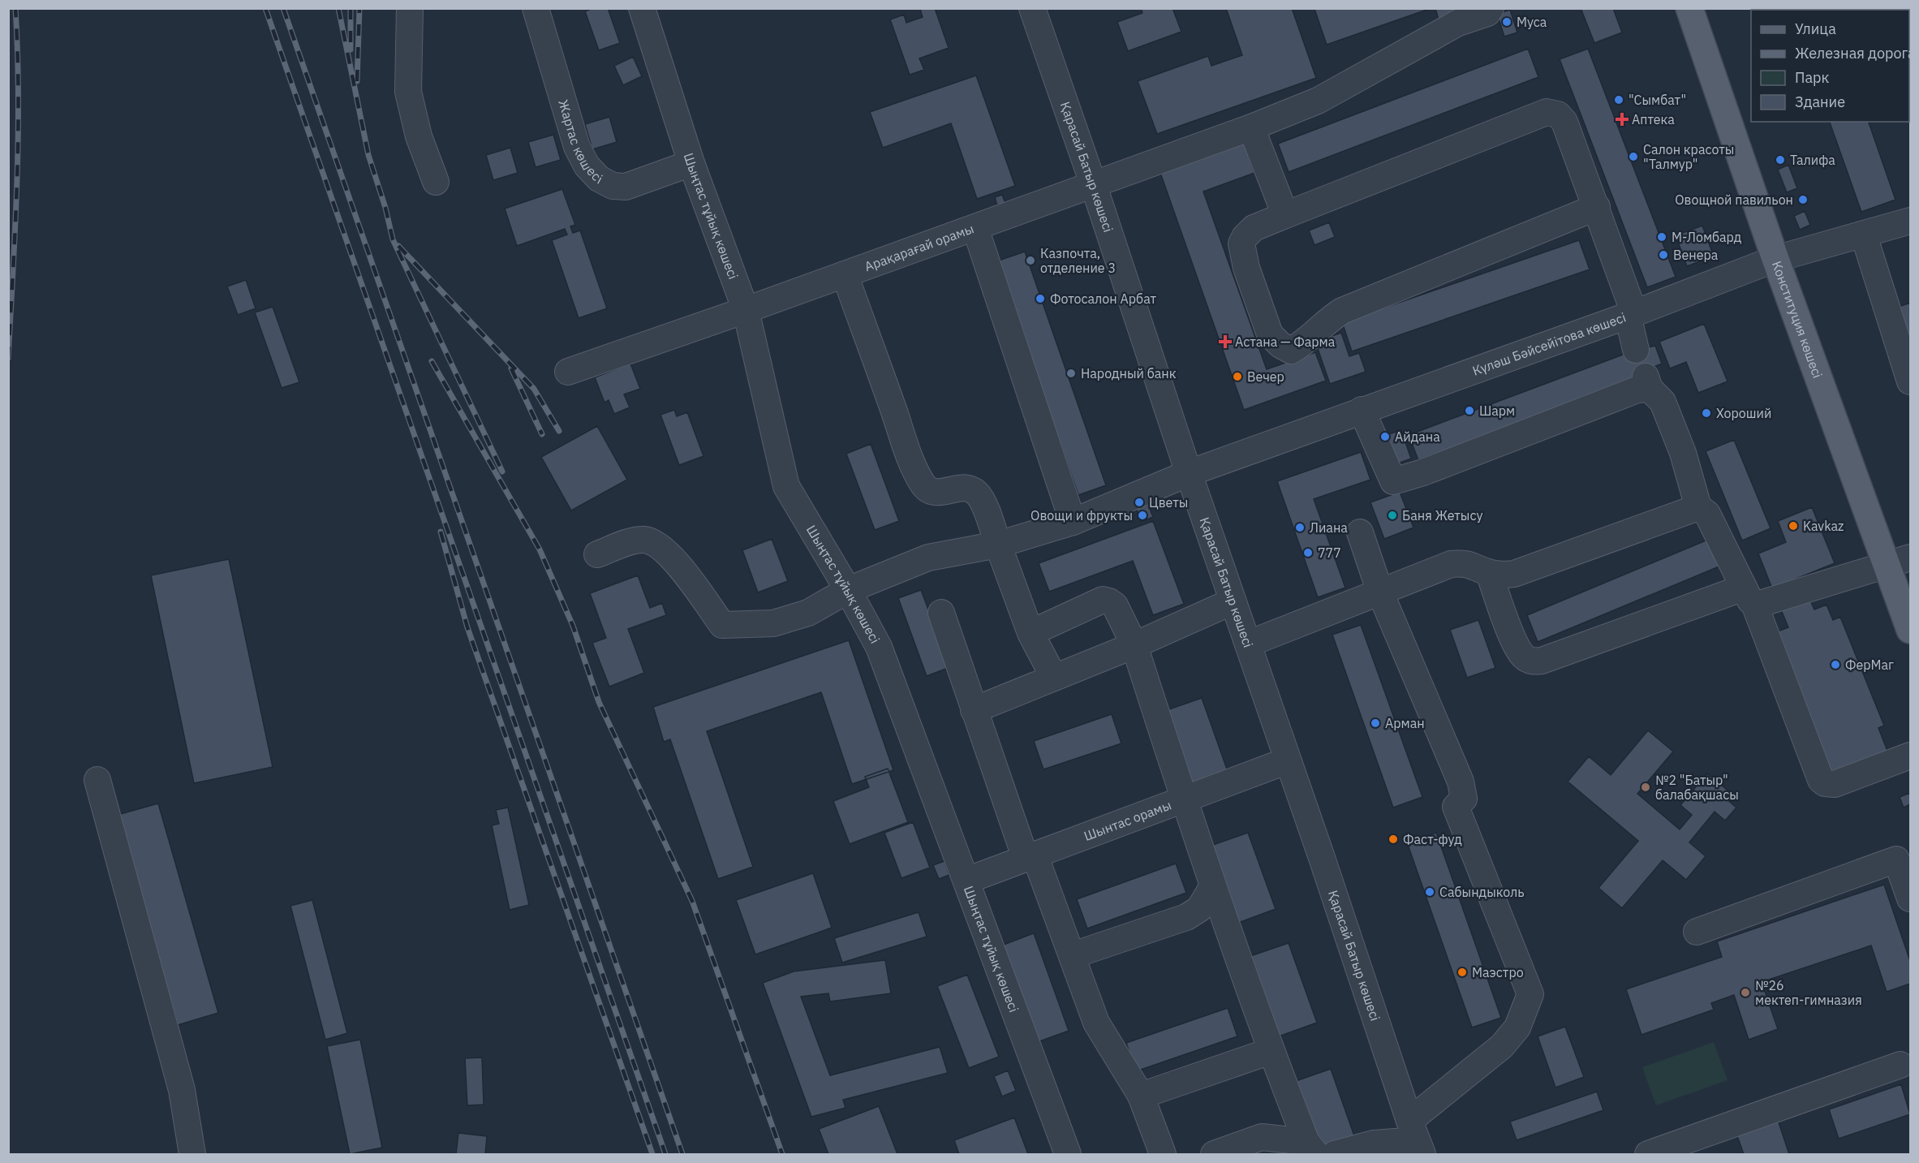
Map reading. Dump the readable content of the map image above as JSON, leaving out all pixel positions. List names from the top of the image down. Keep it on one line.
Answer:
{"streets":{"main road":["Конституция көшесі"],"street":["Жартас көшесі","Қарасай Батыр көшесі","Шыңтас тұйық көшесі","Арақарағай орамы","Күләш Бәйсейітова көшесі","Шынтас орамы"]},"crossings":[["Жартас көшесі","Шыңтас тұйық көшесі"],["Қарасай Батыр көшесі","Арақарағай орамы"],["Қарасай Батыр көшесі","Күләш Бәйсейітова көшесі"],["Қарасай Батыр көшесі","Шынтас орамы"],["Шыңтас тұйық көшесі","Арақарағай орамы"],["Шыңтас тұйық көшесі","Күләш Бәйсейітова көшесі"],["Шыңтас тұйық көшесі","Шынтас орамы"],["Конституция көшесі","Күләш Бәйсейітова көшесі"]],"places":{"other":["Муса","\"Сымбат\"","Салон красоты \"Талмур\"","Талифа","Овощной павильон","М-Ломбард","Венера","Казпочта, отделение 3","Фотосалон Арбат","Народный банк","Вечер","Шарм","Хороший","Айдана","Цветы","Овощи и фрукты","Баня Жетысу","Kavkaz","Лиана","777","ФерМаг","Арман","№2 \"Батыр\" балабақшасы","Фаст-фуд","Сабындыколь","Маэстро","№26 мектеп-гимназия"],"health":["Аптека","Астана — Фарма"]},"legend":["Улица","Железная дорога","Парк","Здание"]}
